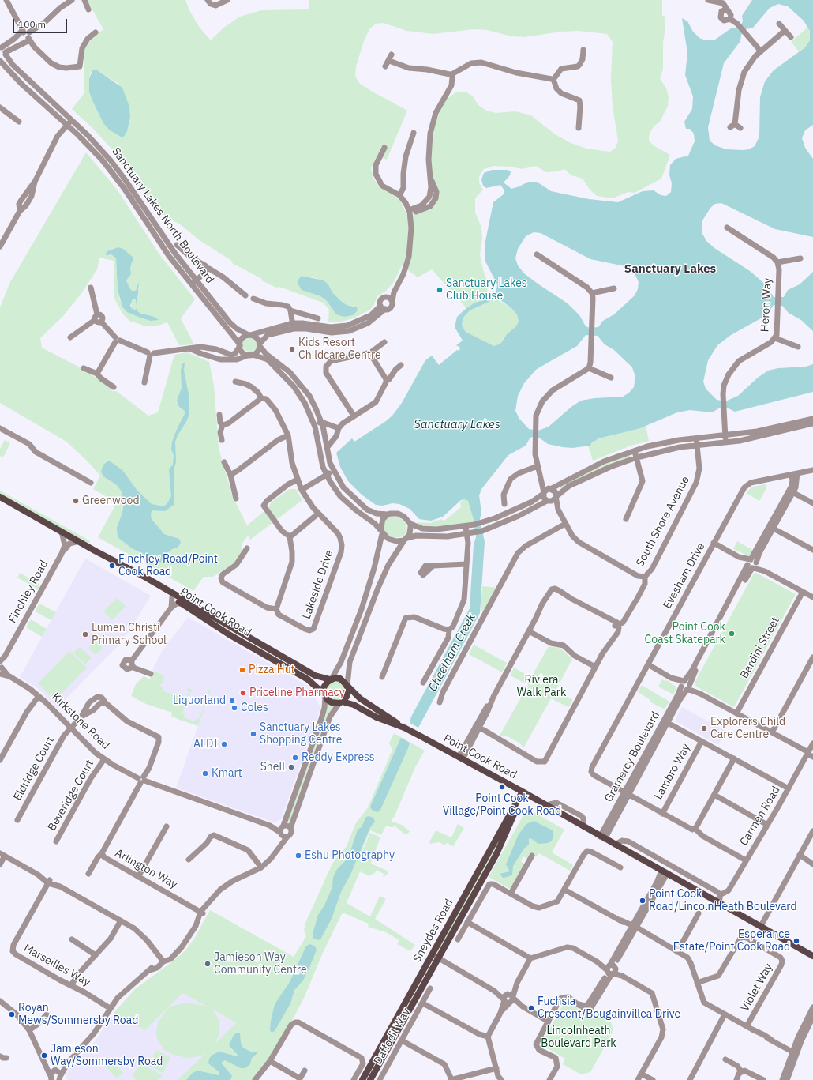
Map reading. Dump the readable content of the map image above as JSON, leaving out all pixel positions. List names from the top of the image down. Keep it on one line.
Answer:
{"streets":{"main road":["Point Cook Road","Sneydes Road"],"street":["Sanctuary Lakes North Boulevard","Heron Way","South Shore Avenue","Evesham Drive","Lakeside Drive","Finchley Road","Bardini Street","Kirkstone Road","Gramercy Boulevard","Eldridge Court","Lambro Way","Beveridge Court","Carmen Road","Arlington Way","Marseilles Way","Violet Way","Daffodil Way"]},"crossings":[["Evesham Drive","Gramercy Boulevard"],["Finchley Road","Point Cook Road"],["Finchley Road","Kirkstone Road"],["Point Cook Road","Gramercy Boulevard"],["Point Cook Road","Sneydes Road"],["Kirkstone Road","Eldridge Court"],["Kirkstone Road","Beveridge Court"],["Kirkstone Road","Arlington Way"],["Eldridge Court","Arlington Way"]],"districts":["Sanctuary Lakes"],"water":["Sanctuary Lakes","Cheetham Creek"],"parks":["Riviera Walk Park","Lincolnheath Boulevard Park"],"places":["Sanctuary Lakes Club House","Kids Resort Childcare Centre","Greenwood","Finchley Road/Point Cook Road","Point Cook Coast Skatepark","Lumen Christi Primary School","Pizza Hut","Priceline Pharmacy","Liquorland","Coles","Explorers Child Care Centre","Sanctuary Lakes Shopping Centre","ALDI","Reddy Express","Shell","Kmart","Point Cook Village/Point Cook Road","Eshu Photography","Point Cook Road/LincolnHeath Boulevard","Esperance Estate/Point Cook Road","Jamieson Way Community Centre","Fuchsia Crescent/Bougainvillea Drive","Royan Mews/Sommersby Road","Jamieson Way/Sommersby Road"],"scale_bar":"100 m"}
